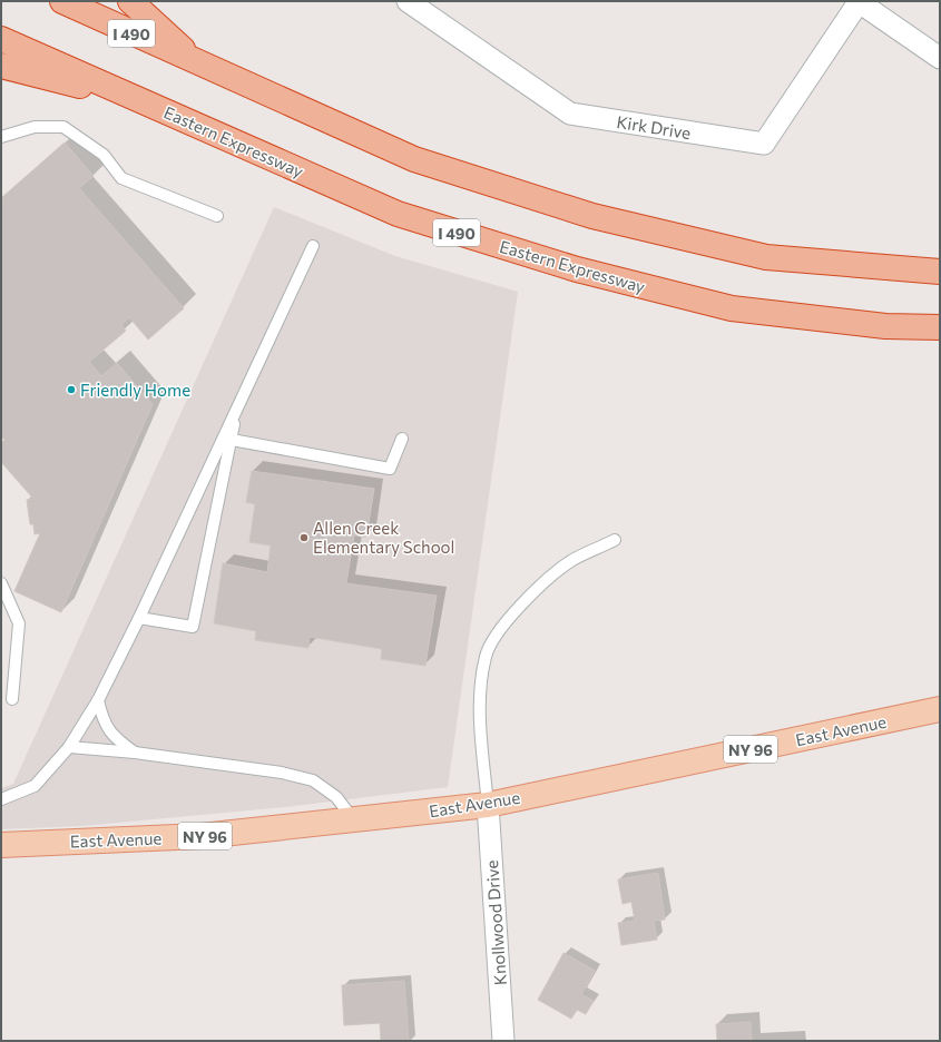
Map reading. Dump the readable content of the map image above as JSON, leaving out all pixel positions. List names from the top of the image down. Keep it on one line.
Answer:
{"streets":{"highway":["I 490","Eastern Expressway"],"main road":["East Avenue","NY 96"],"street":["Kirk Drive","Knollwood Drive"]},"crossings":[["East Avenue","Knollwood Drive"]],"places":["Friendly Home","Allen Creek Elementary School"]}
